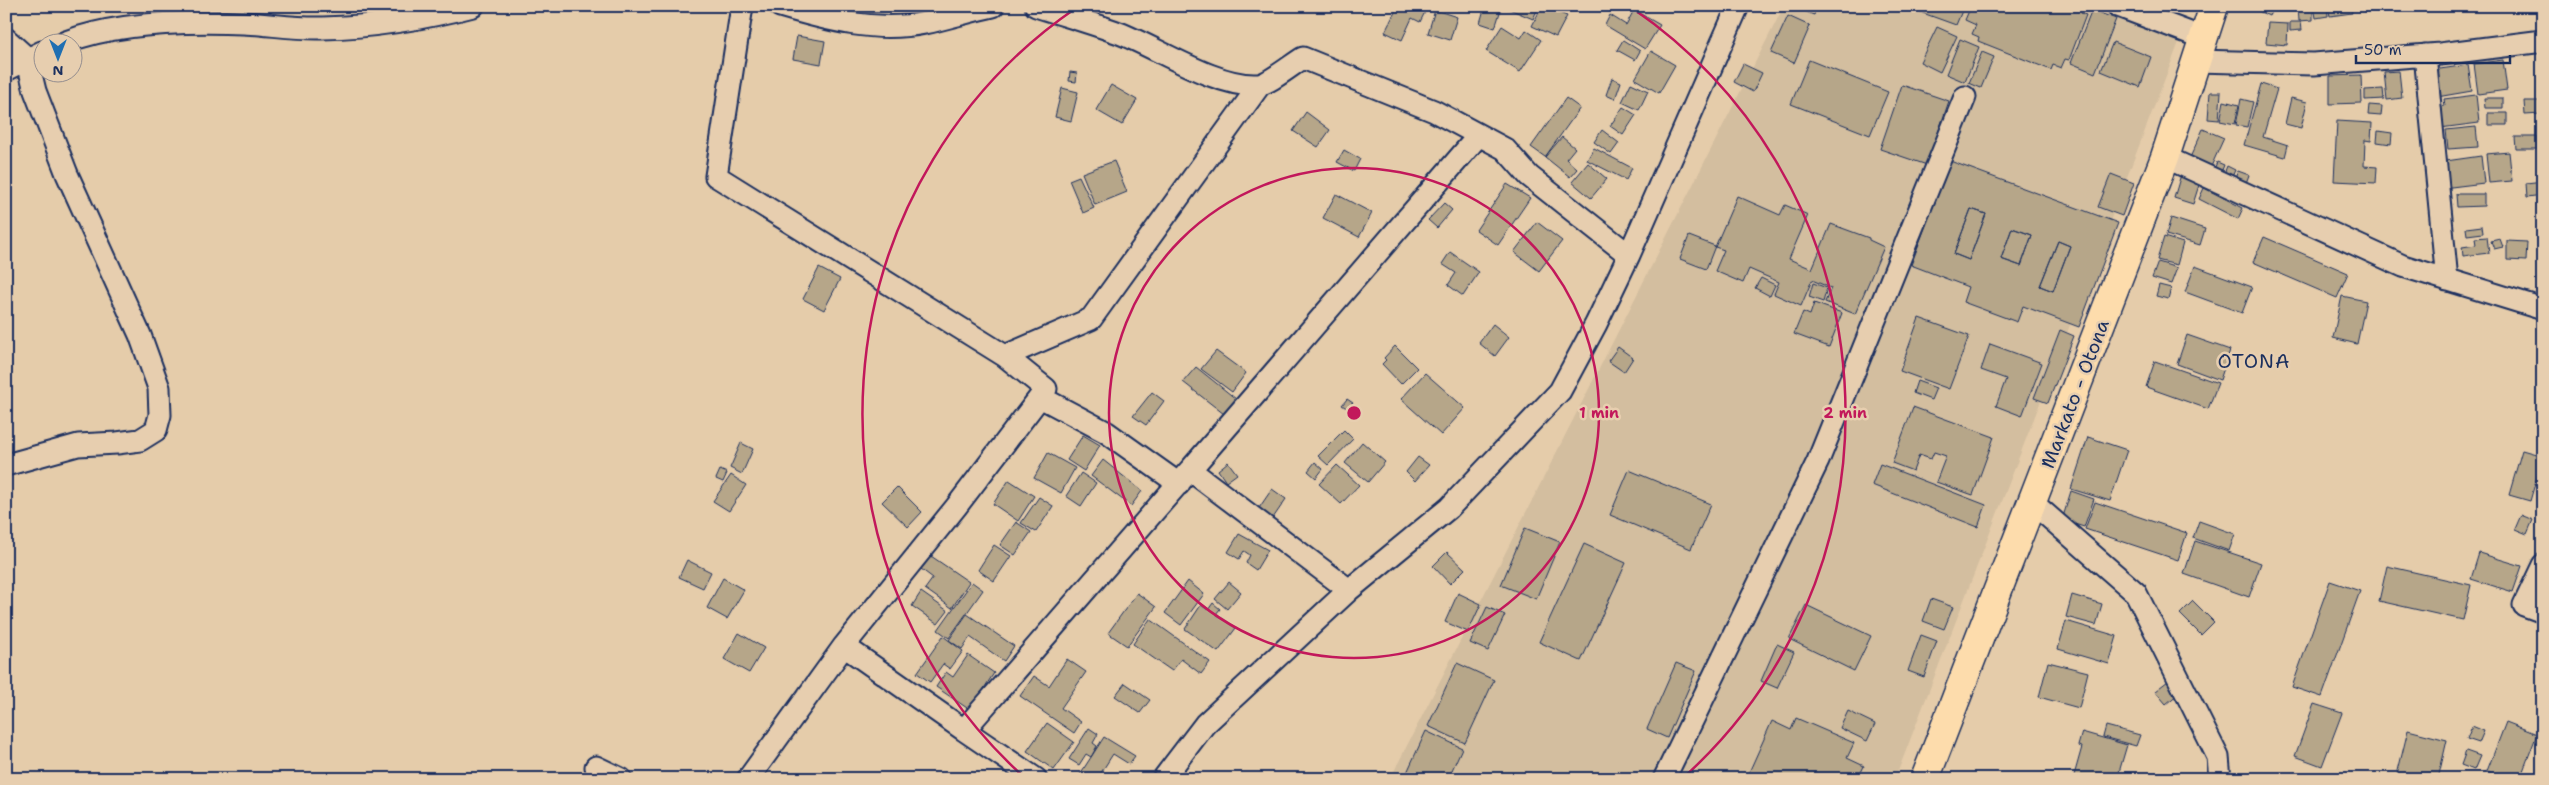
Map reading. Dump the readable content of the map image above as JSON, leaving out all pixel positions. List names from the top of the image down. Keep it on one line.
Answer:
{"streets":{"main road":["Markato - Otona"]},"districts":["OTONA"],"scale_bar":"50 m","north":"bottom","rings":["1 min","2 min"]}
